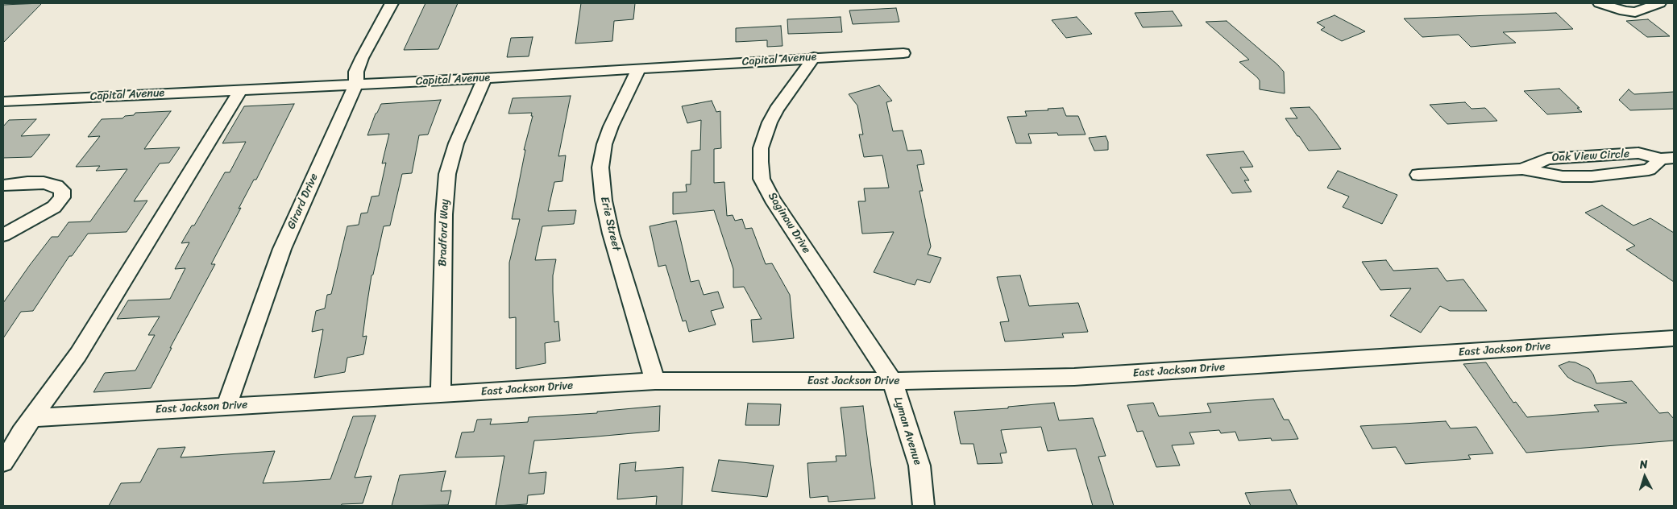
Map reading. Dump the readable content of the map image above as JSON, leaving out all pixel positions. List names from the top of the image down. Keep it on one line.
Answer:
{"streets":{"street":["Capital Avenue","Oak View Circle","Girard Drive","Saginaw Drive","Erie Street","Bradford Way","East Jackson Drive","Lyman Avenue"]},"crossings":[["Capital Avenue","Girard Drive"],["Capital Avenue","Saginaw Drive"],["Capital Avenue","Erie Street"],["Capital Avenue","Bradford Way"],["Girard Drive","East Jackson Drive"],["Saginaw Drive","East Jackson Drive"],["Saginaw Drive","Lyman Avenue"],["Erie Street","East Jackson Drive"],["Bradford Way","East Jackson Drive"],["East Jackson Drive","Lyman Avenue"]],"north":"top"}
